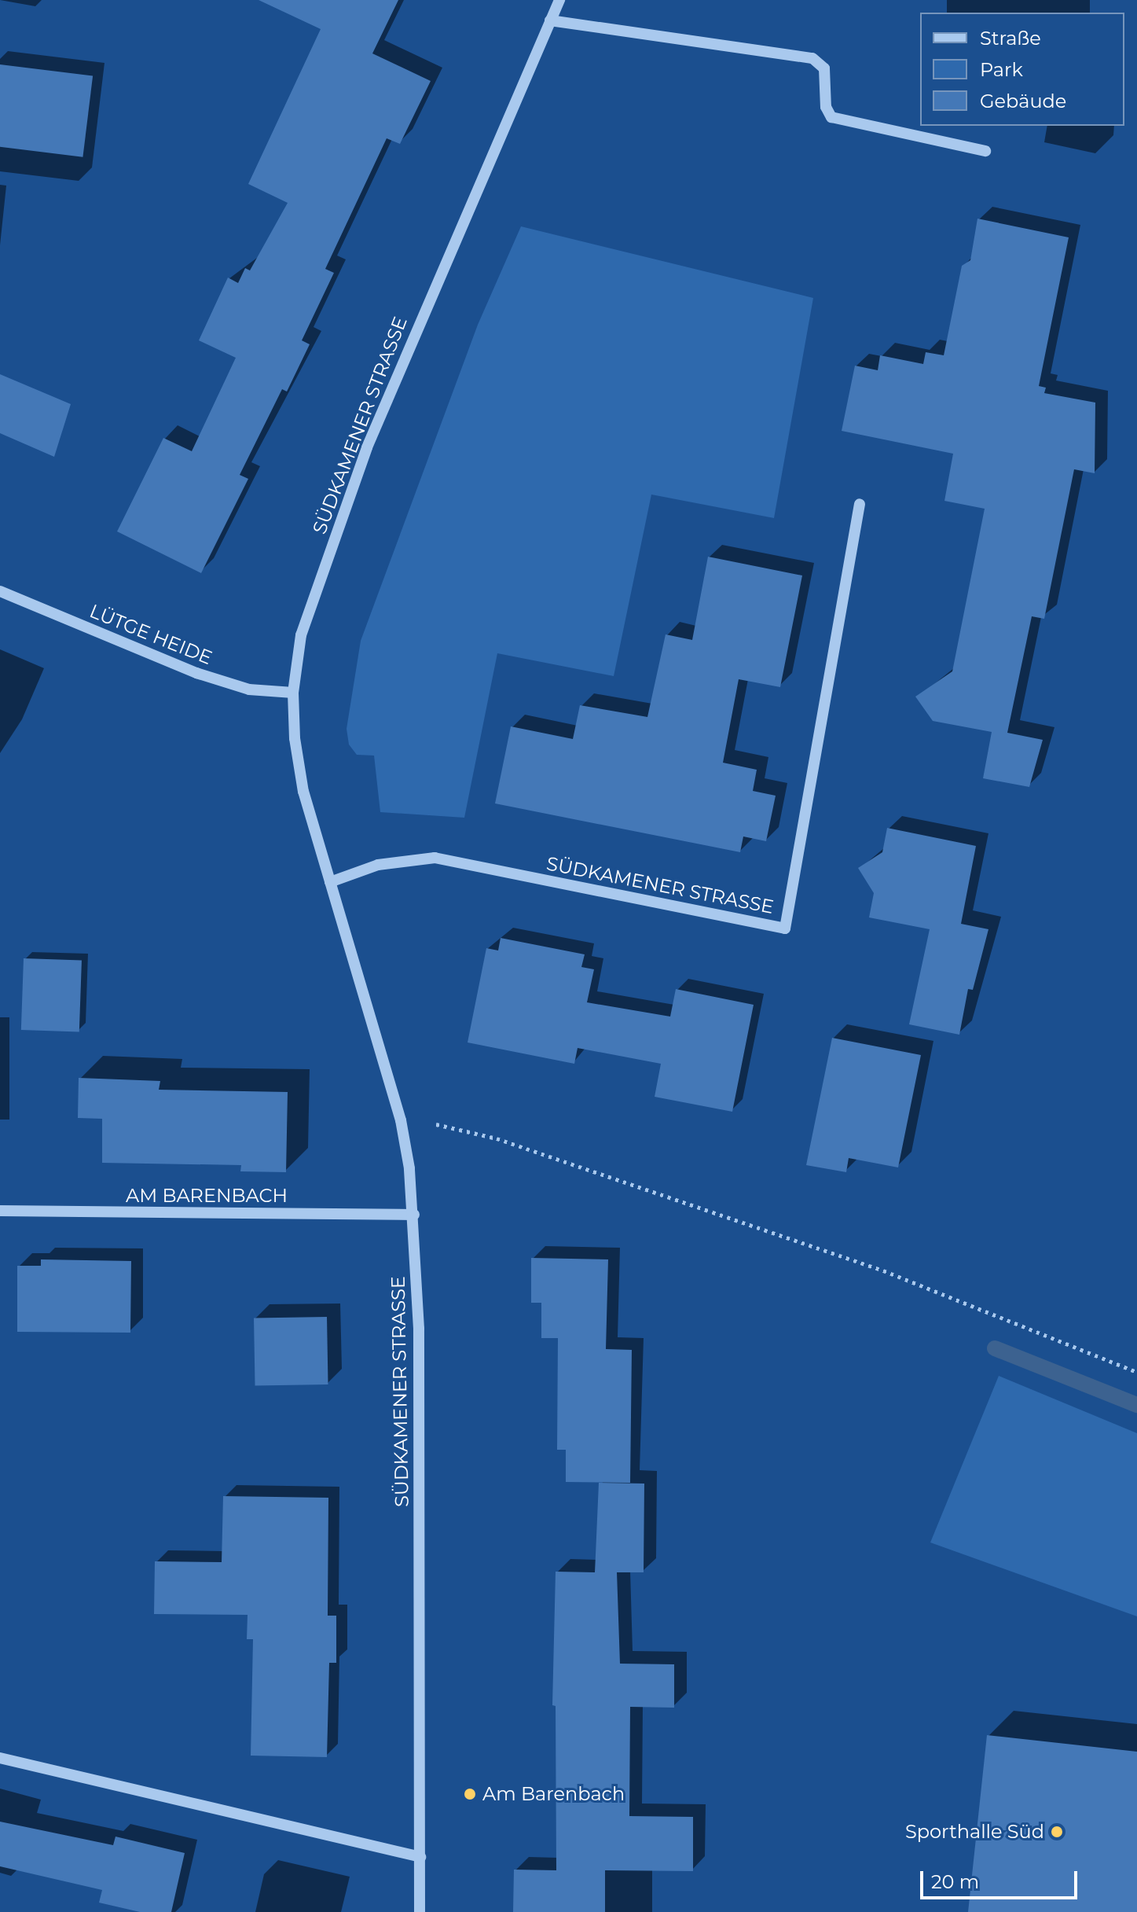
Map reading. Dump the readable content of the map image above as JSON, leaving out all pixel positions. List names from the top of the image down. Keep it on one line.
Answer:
{"streets":{"street":["SÜDKAMENER STRASSE","LÜTGE HEIDE","AM BARENBACH"]},"crossings":[["SÜDKAMENER STRASSE","LÜTGE HEIDE"],["SÜDKAMENER STRASSE","AM BARENBACH"]],"places":["Am Barenbach","Sporthalle Süd"],"legend":["Straße","Park","Gebäude"],"scale_bar":"20 m"}
